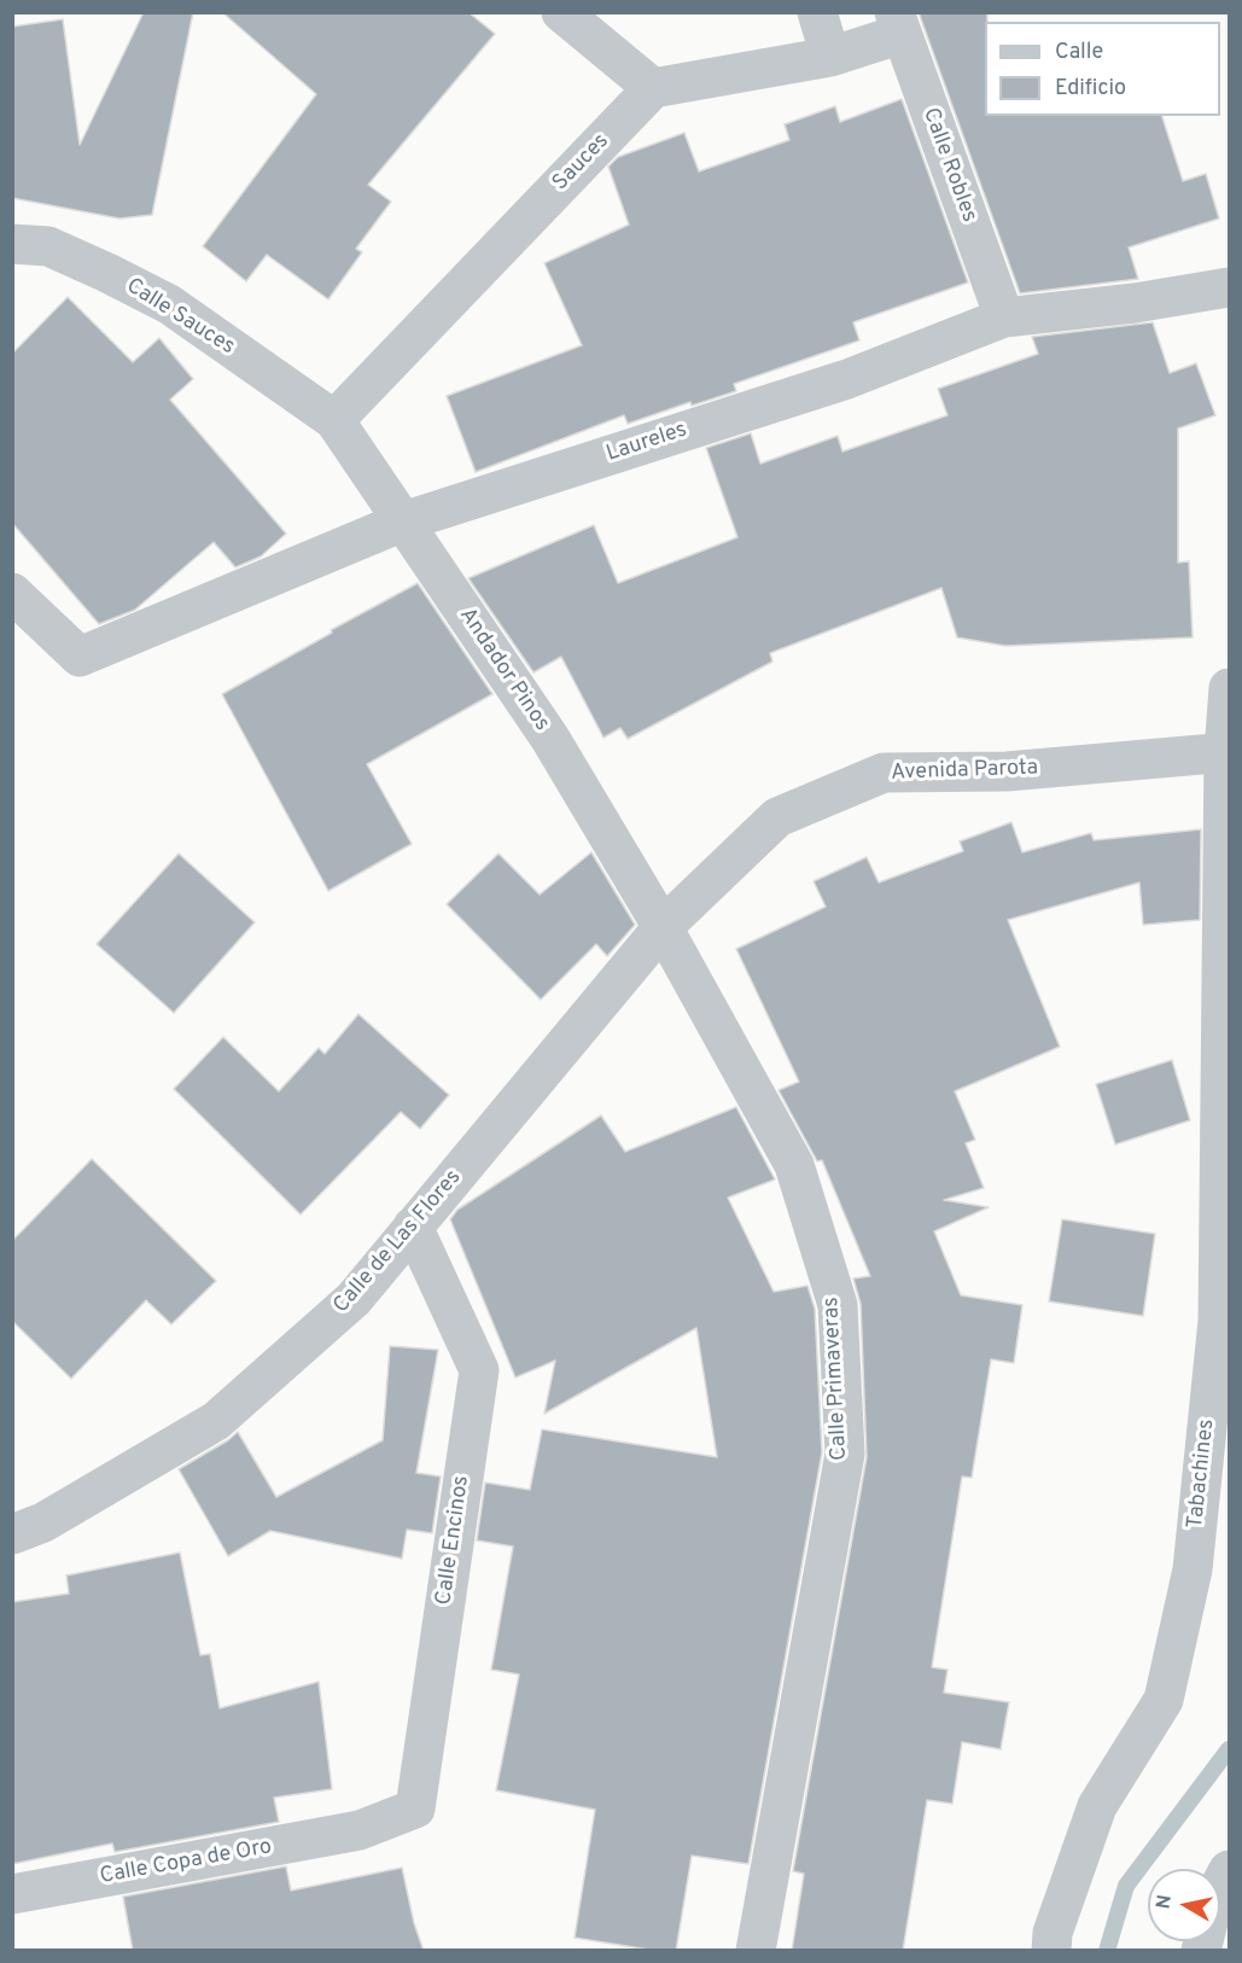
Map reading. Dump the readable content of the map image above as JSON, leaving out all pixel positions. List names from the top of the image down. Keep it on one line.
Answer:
{"streets":{"street":["Sauces","Calle Robles","Calle Sauces","Laureles","Andador Pinos","Avenida Parota","Calle de Las Flores","Calle Primaveras","Tabachines","Calle Encinos","Calle Copa de Oro"]},"crossings":[["Sauces","Calle Sauces"],["Sauces","Andador Pinos"],["Calle Robles","Laureles"],["Calle Sauces","Andador Pinos"],["Laureles","Andador Pinos"],["Andador Pinos","Avenida Parota"],["Andador Pinos","Calle de Las Flores"],["Andador Pinos","Calle Primaveras"],["Avenida Parota","Calle de Las Flores"],["Avenida Parota","Calle Primaveras"],["Avenida Parota","Tabachines"],["Calle de Las Flores","Calle Primaveras"],["Calle de Las Flores","Calle Encinos"],["Calle Encinos","Calle Copa de Oro"]],"legend":["Calle","Edificio"],"north":"left"}
